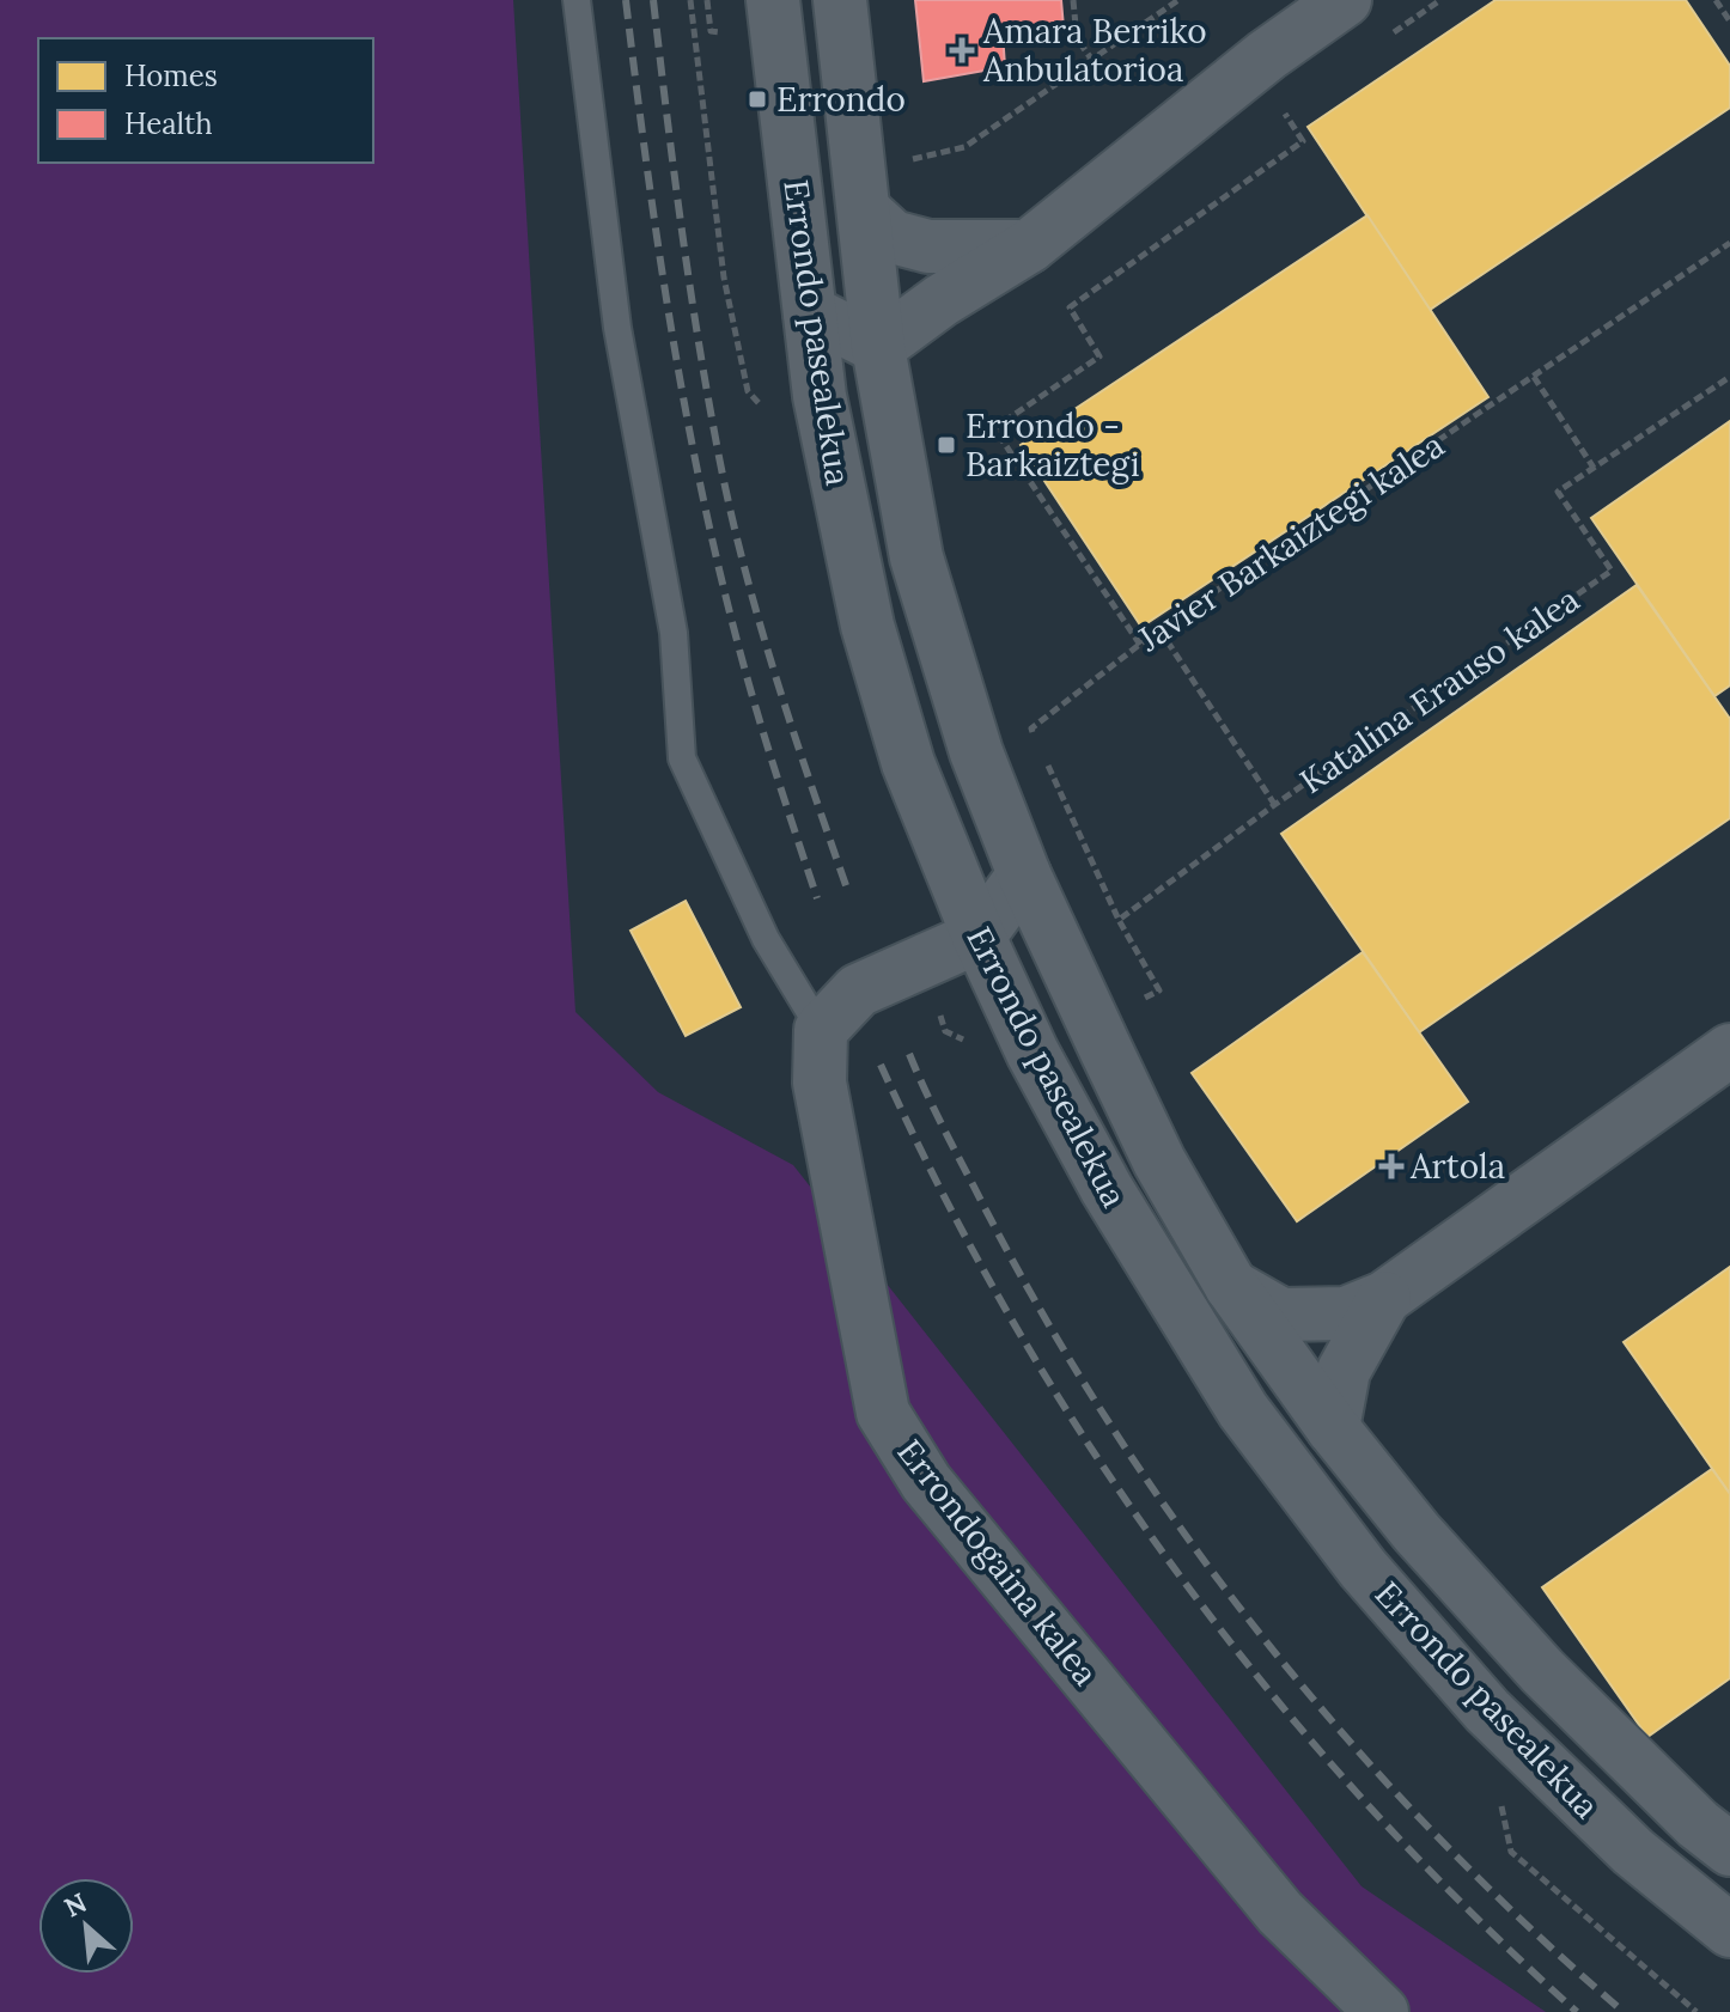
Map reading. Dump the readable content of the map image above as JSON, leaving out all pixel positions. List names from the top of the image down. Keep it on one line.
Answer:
{"streets":{"main road":["Errondo pasealekua","Errondogaina kalea"],"path":["Javier Barkaiztegi kalea","Katalina Erauso kalea"]},"places":{"health":["Amara Berriko Anbulatorioa","Artola"],"transit":["Errondo","Errondo - Barkaiztegi"]},"legend":["Homes","Health"],"north":"top left"}
